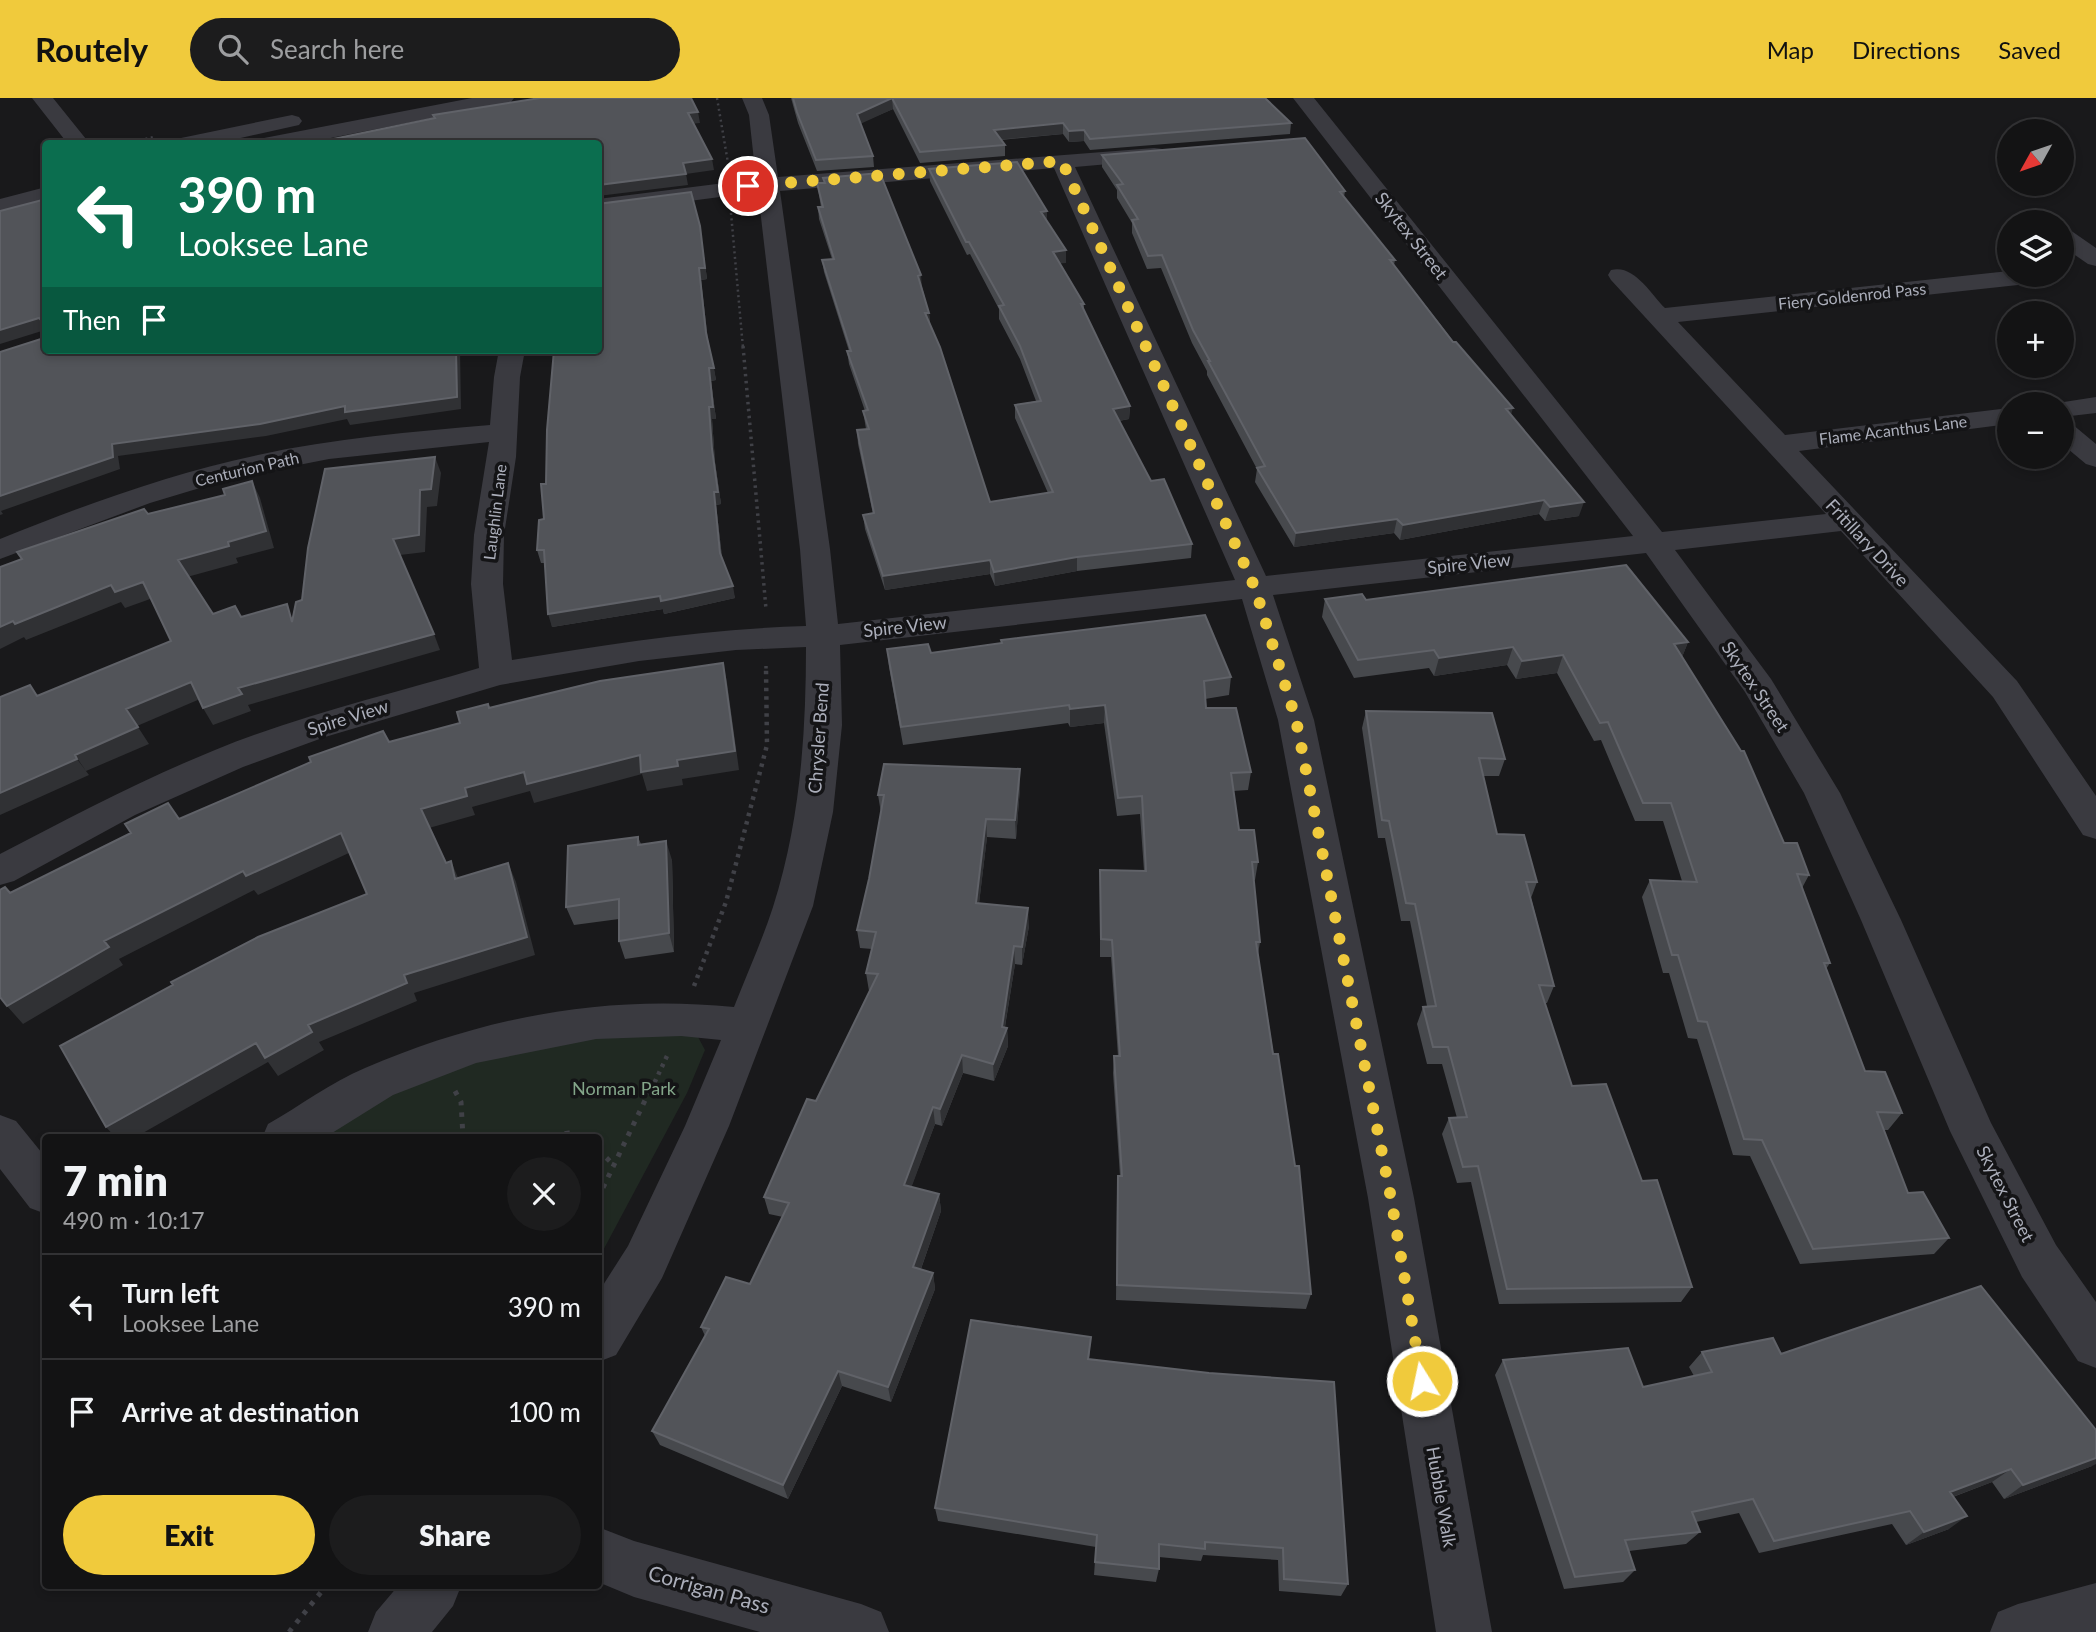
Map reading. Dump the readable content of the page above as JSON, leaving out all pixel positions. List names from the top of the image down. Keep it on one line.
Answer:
{"streets":{"street":["Skytex Street","Fiery Goldenrod Pass","Flame Acanthus Lane","Centurion Path","Laughlin Lane","Fritillary Drive","Spire View","Chrysler Bend","Hubble Walk","Corrigan Pass"]},"crossings":[["Skytex Street","Spire View"],["Fiery Goldenrod Pass","Fritillary Drive"],["Flame Acanthus Lane","Fritillary Drive"],["Centurion Path","Laughlin Lane"],["Laughlin Lane","Spire View"],["Fritillary Drive","Spire View"],["Spire View","Chrysler Bend"],["Spire View","Hubble Walk"]],"parks":["Norman Park"],"north":"bottom left","page":{"header":"Routely","search":"Search here","nav":["Map","Directions","Saved"],"map_buttons":["+","−"],"turn":["390 m","Looksee Lane"],"then":"Then","heading":["7 min","490 m · 10:17"],"list":[{"name":"Turn left","note":"Looksee Lane","value":"390 m"},{"name":"Arrive at destination","value":"100 m"}],"buttons":["Exit","Share"]}}
